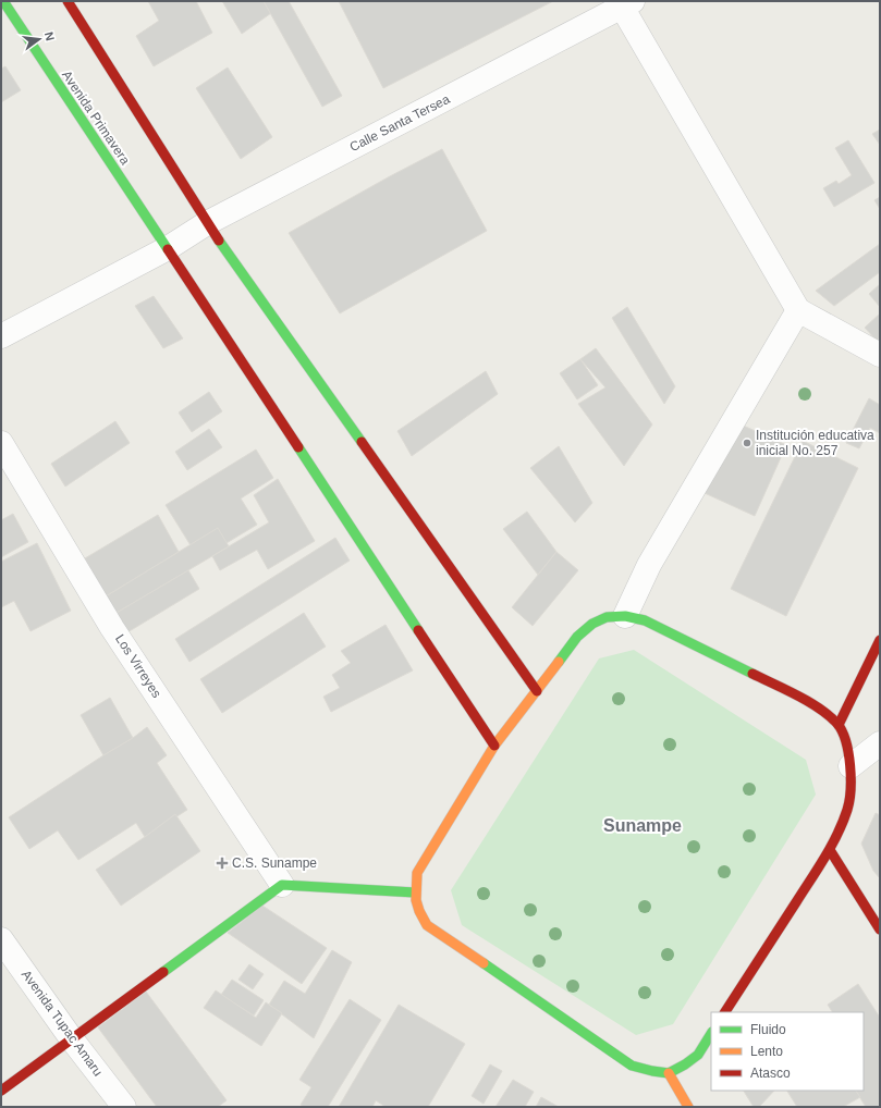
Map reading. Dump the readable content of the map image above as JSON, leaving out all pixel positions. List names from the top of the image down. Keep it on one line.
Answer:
{"streets":{"street":["Avenida Primavera","Calle Santa Tersea","Los Virreyes","Avenida Tupac Amaru"]},"crossings":[["Avenida Primavera","Calle Santa Tersea"]],"districts":["Sunampe"],"places":{"other":["Institución educativa inicial No. 257"],"health":["C.S. Sunampe"]},"legend":["Fluido","Lento","Atasco"],"north":"right"}
